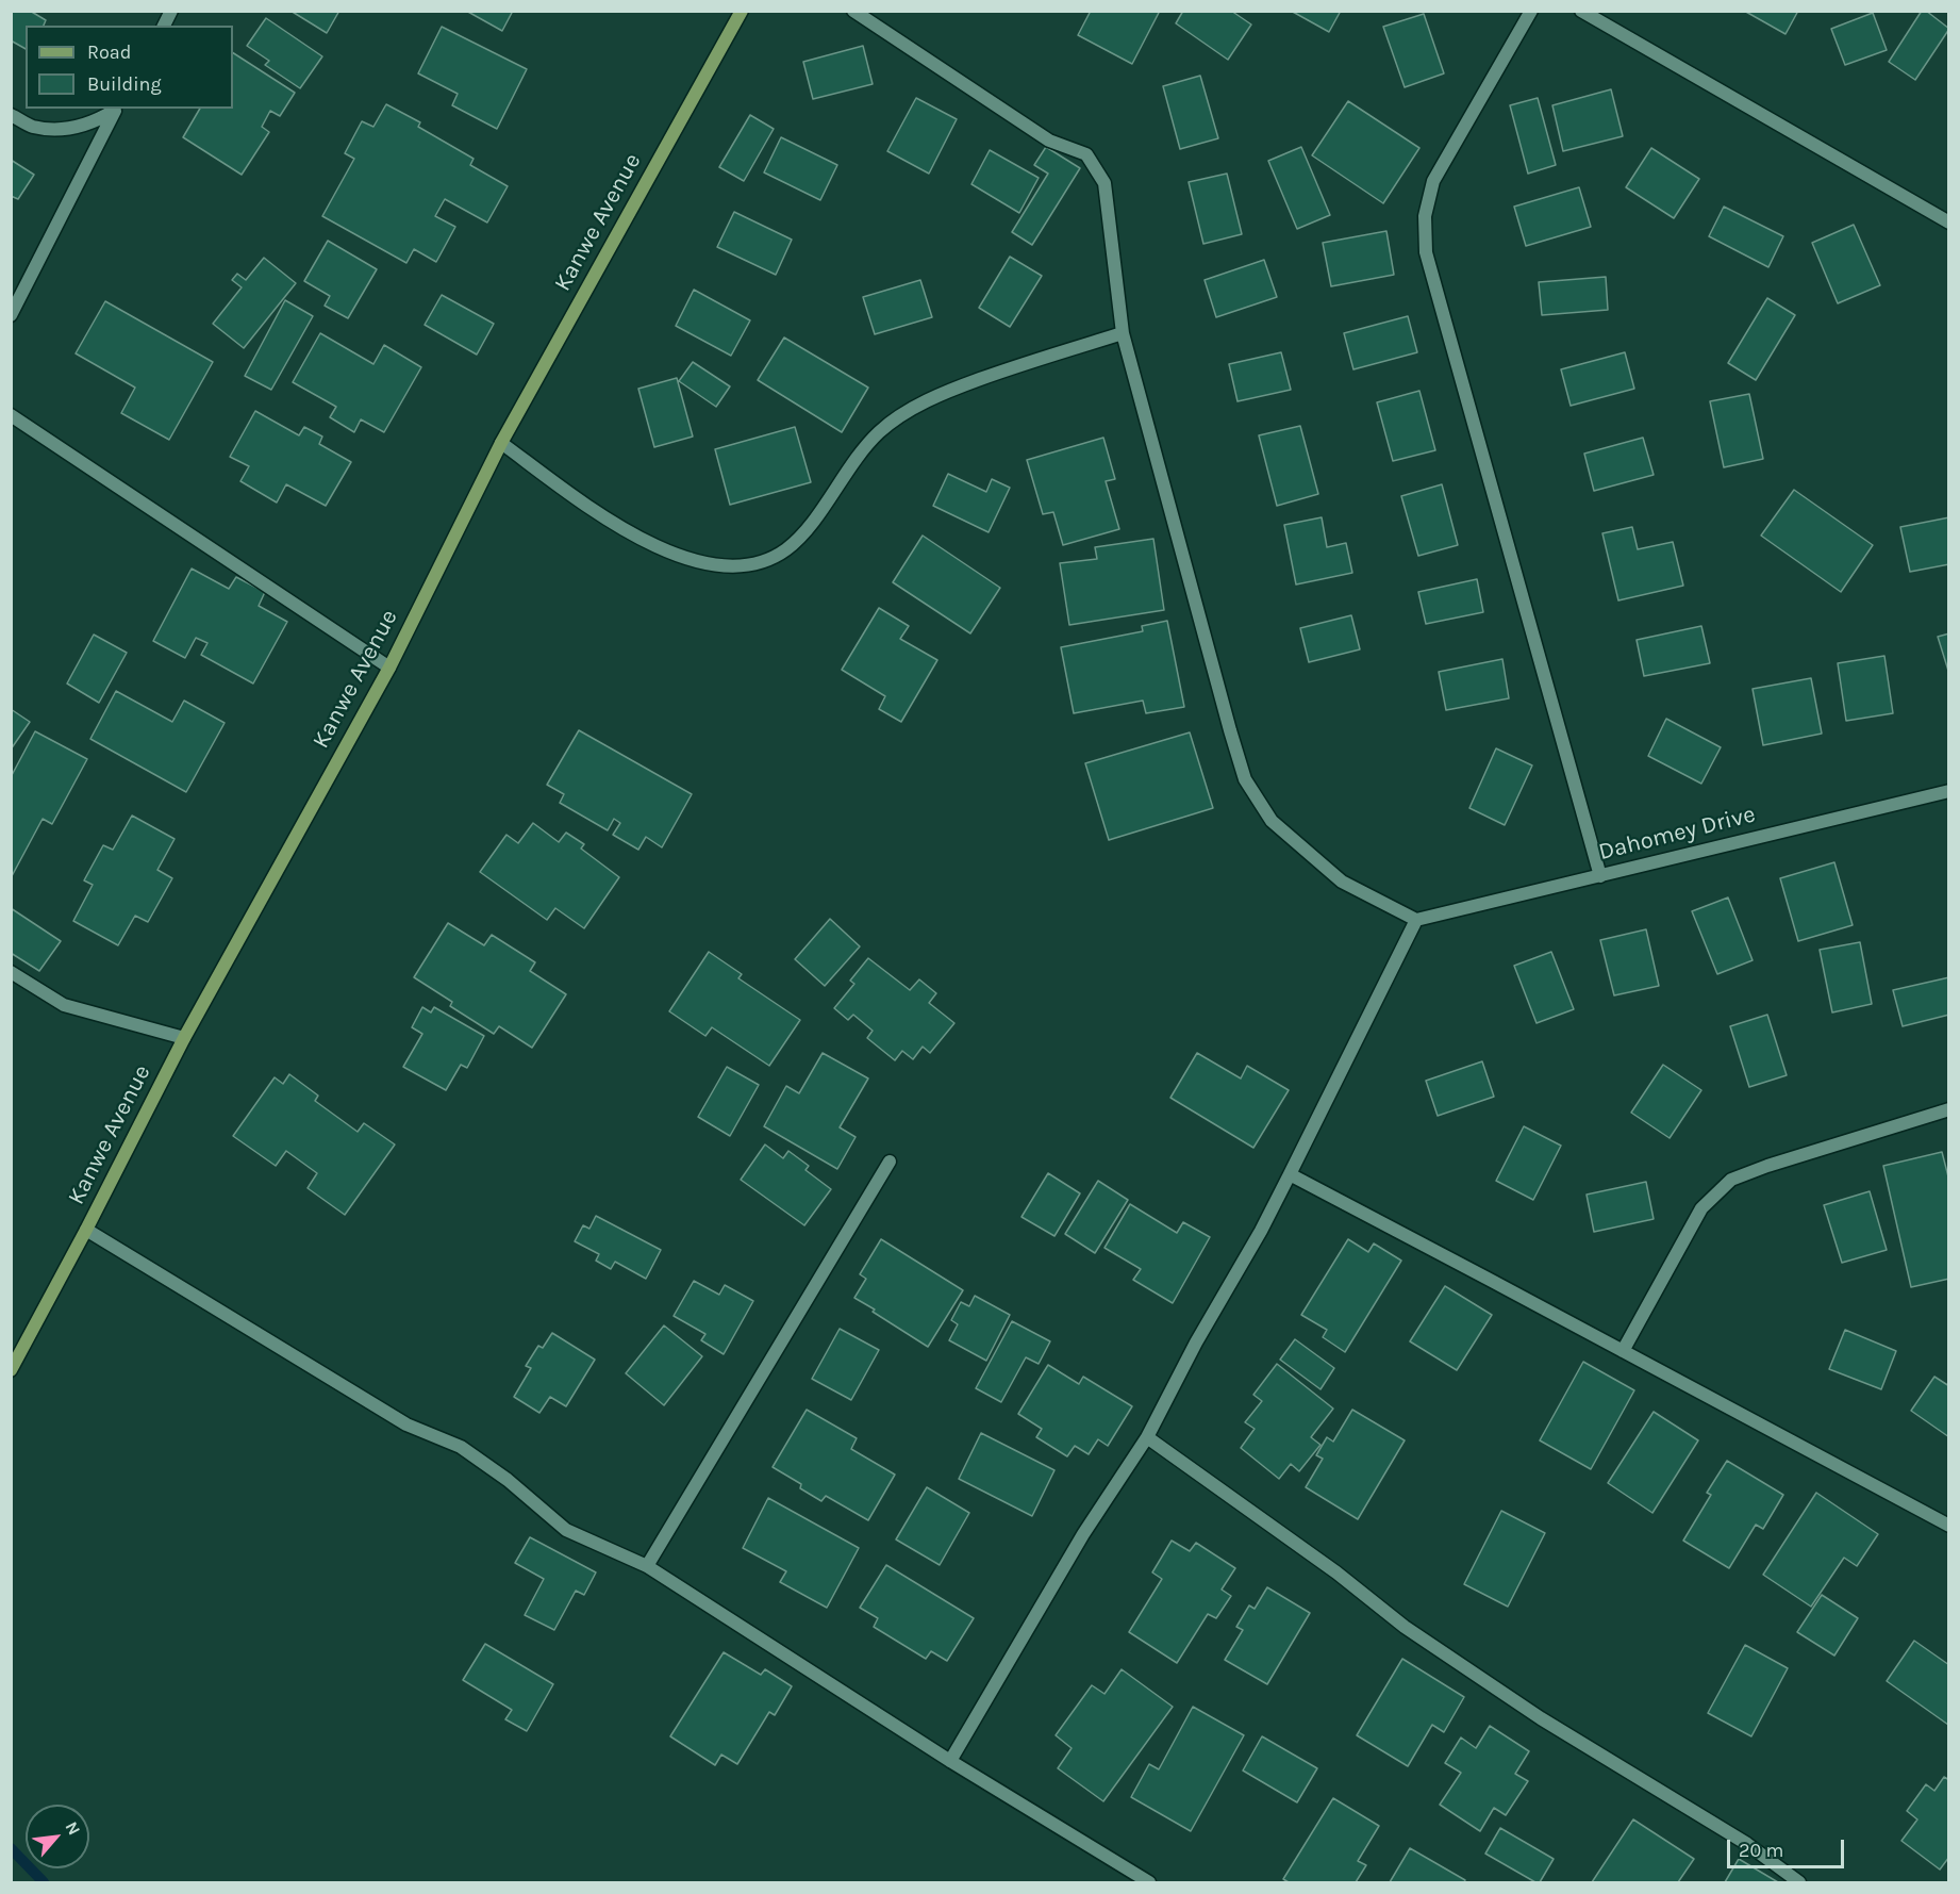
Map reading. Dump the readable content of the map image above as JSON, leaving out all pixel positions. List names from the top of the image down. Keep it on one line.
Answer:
{"streets":{"main road":["Kanwe Avenue"],"street":["Dahomey Drive"]},"legend":["Road","Building"],"scale_bar":"20 m","north":"top right"}
